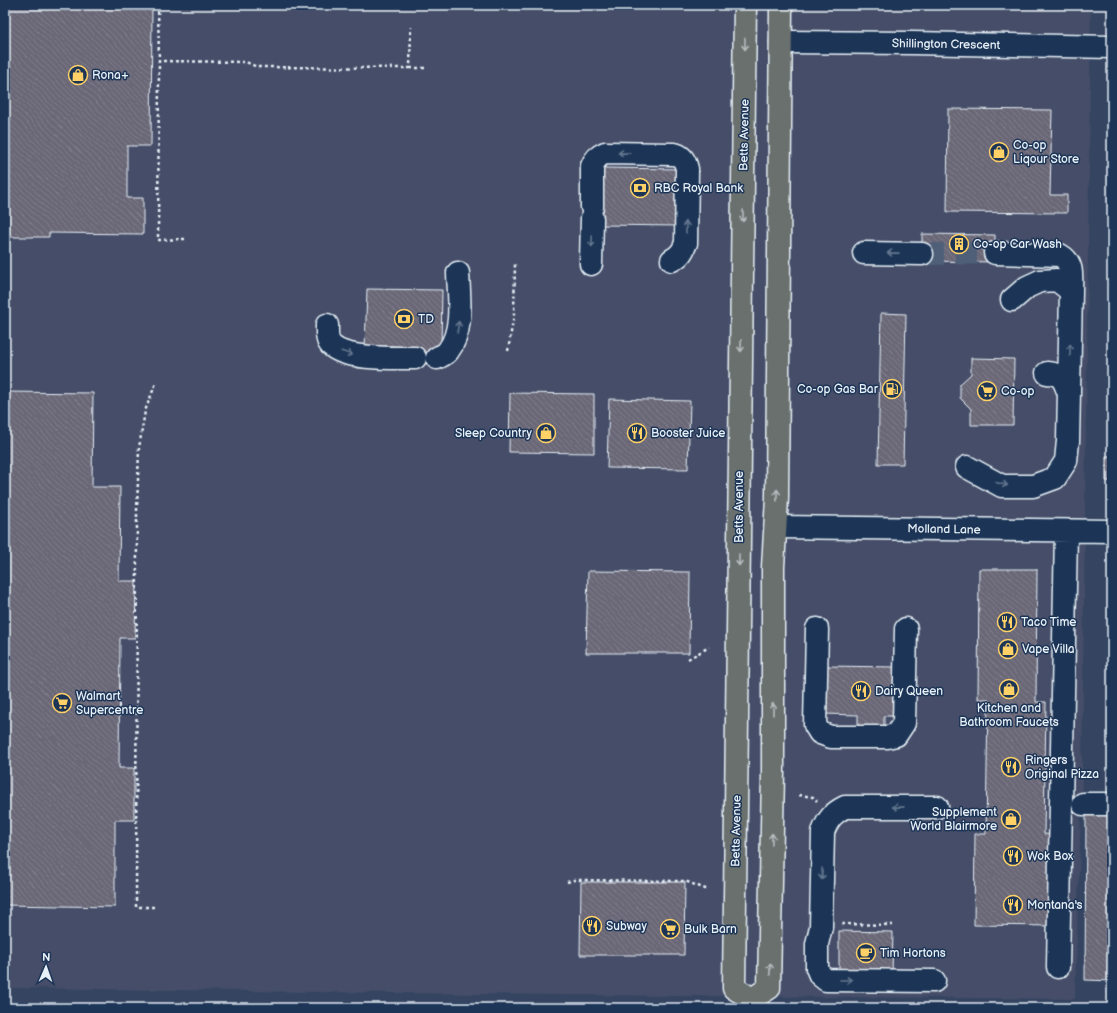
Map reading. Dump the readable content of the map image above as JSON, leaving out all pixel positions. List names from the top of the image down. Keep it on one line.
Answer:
{"streets":{"main road":["Betts Avenue"],"street":["Shillington Crescent","Molland Lane"]},"crossings":[["Shillington Crescent","Betts Avenue"],["Betts Avenue","Molland Lane"]],"places":{"shop":["Rona+","Co-op Liqour Store","Sleep Country","Vape Villa","Kitchen and Bathroom Faucets","Supplement World Blairmore"],"bank":["RBC Royal Bank","TD"],"building":["Co-op Car Wash"],"fuel station":["Co-op Gas Bar"],"supermarket":["Co-op","Walmart Supercentre","Bulk Barn"],"restaurant":["Booster Juice","Taco Time","Dairy Queen","Ringers Original Pizza","Wok Box","Montana's","Subway"],"cafe":["Tim Hortons"]},"north":"top"}
